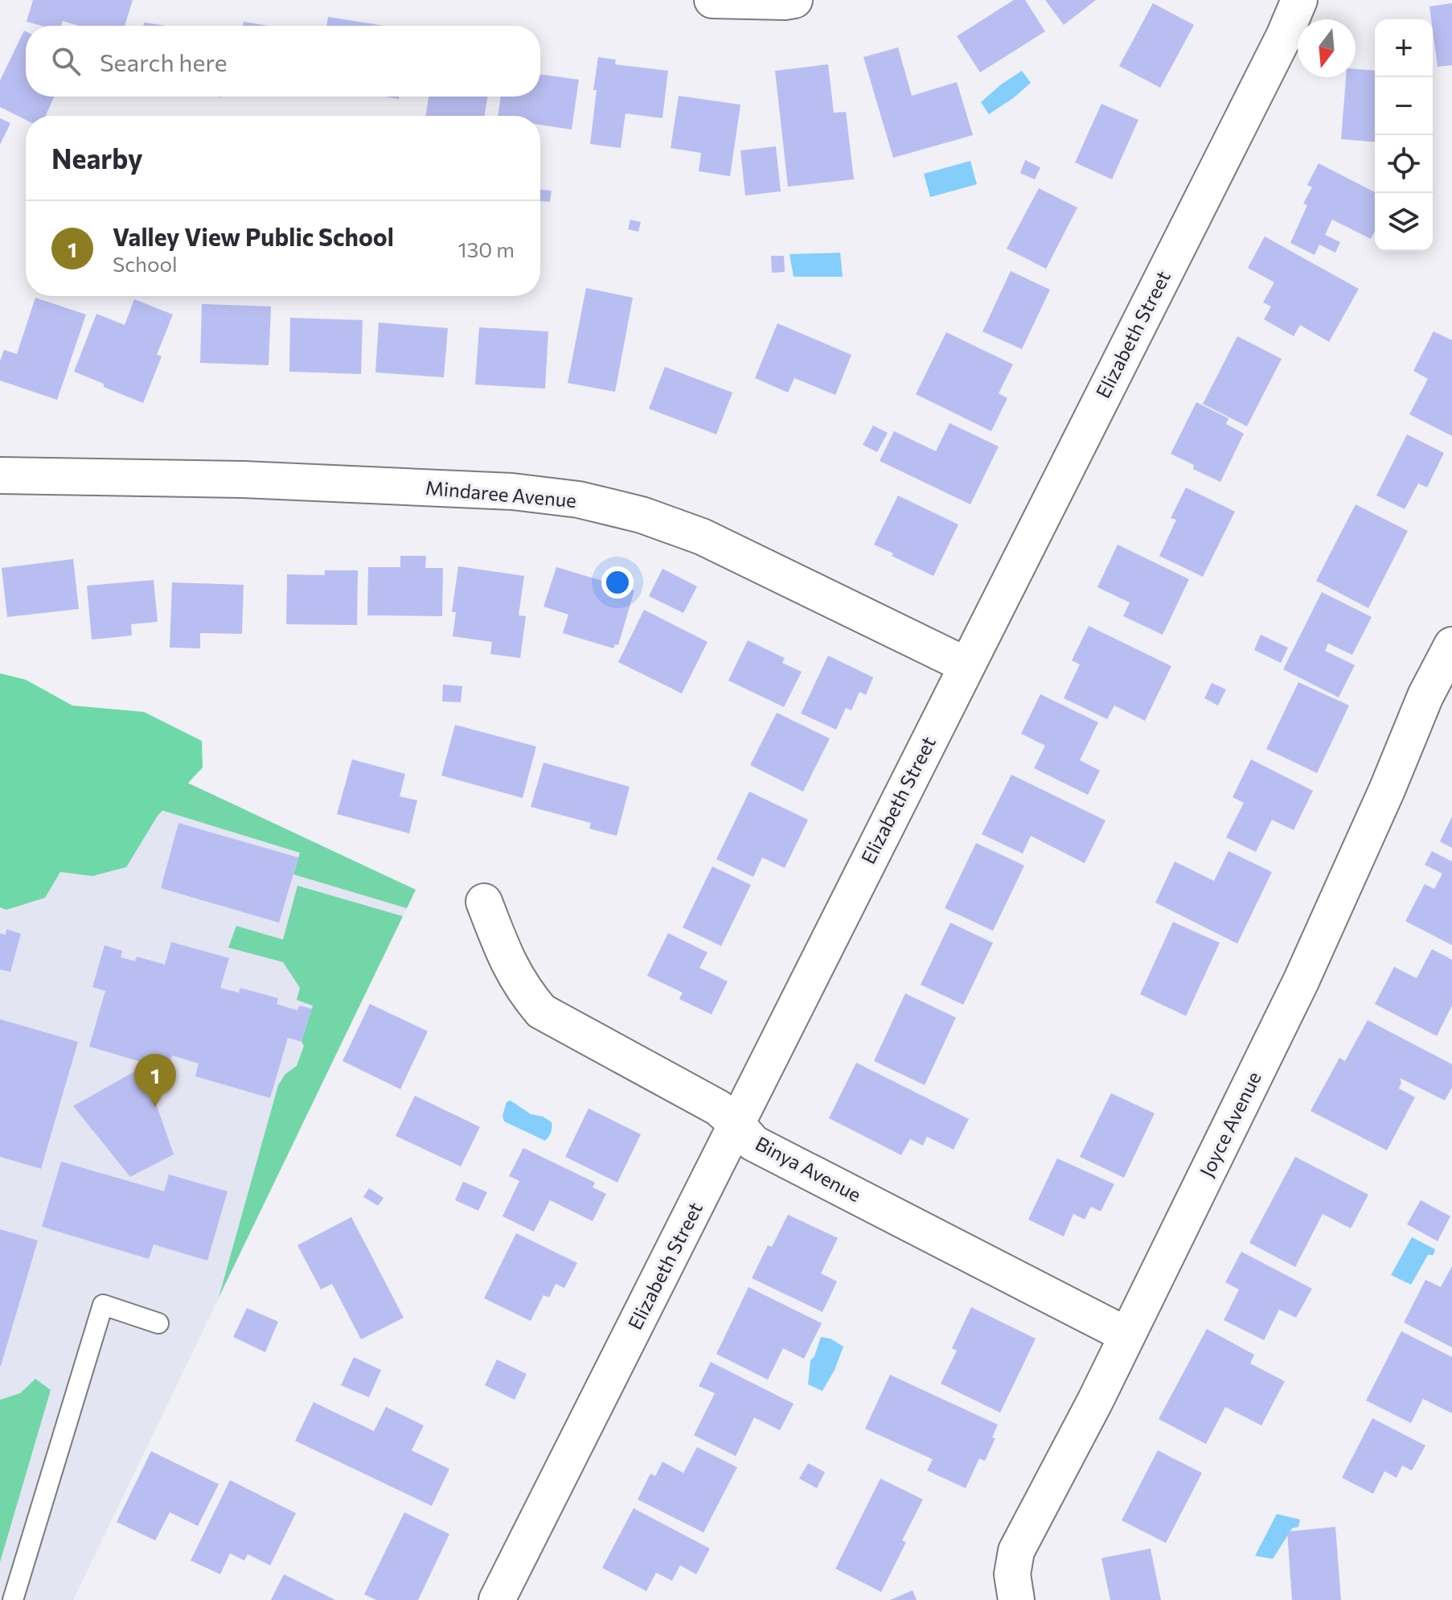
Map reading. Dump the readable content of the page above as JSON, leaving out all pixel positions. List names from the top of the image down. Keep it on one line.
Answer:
{"streets":{"street":["Elizabeth Street","Mindaree Avenue","Joyce Avenue","Binya Avenue"]},"crossings":[["Elizabeth Street","Mindaree Avenue"],["Elizabeth Street","Binya Avenue"],["Joyce Avenue","Binya Avenue"]],"north":"bottom","page":{"map_buttons":["+","−"],"search":"Search here","heading":"Nearby","list":[{"mark":"1","name":"Valley View Public School","note":"School","value":"130 m"}],"pins":"1"}}
